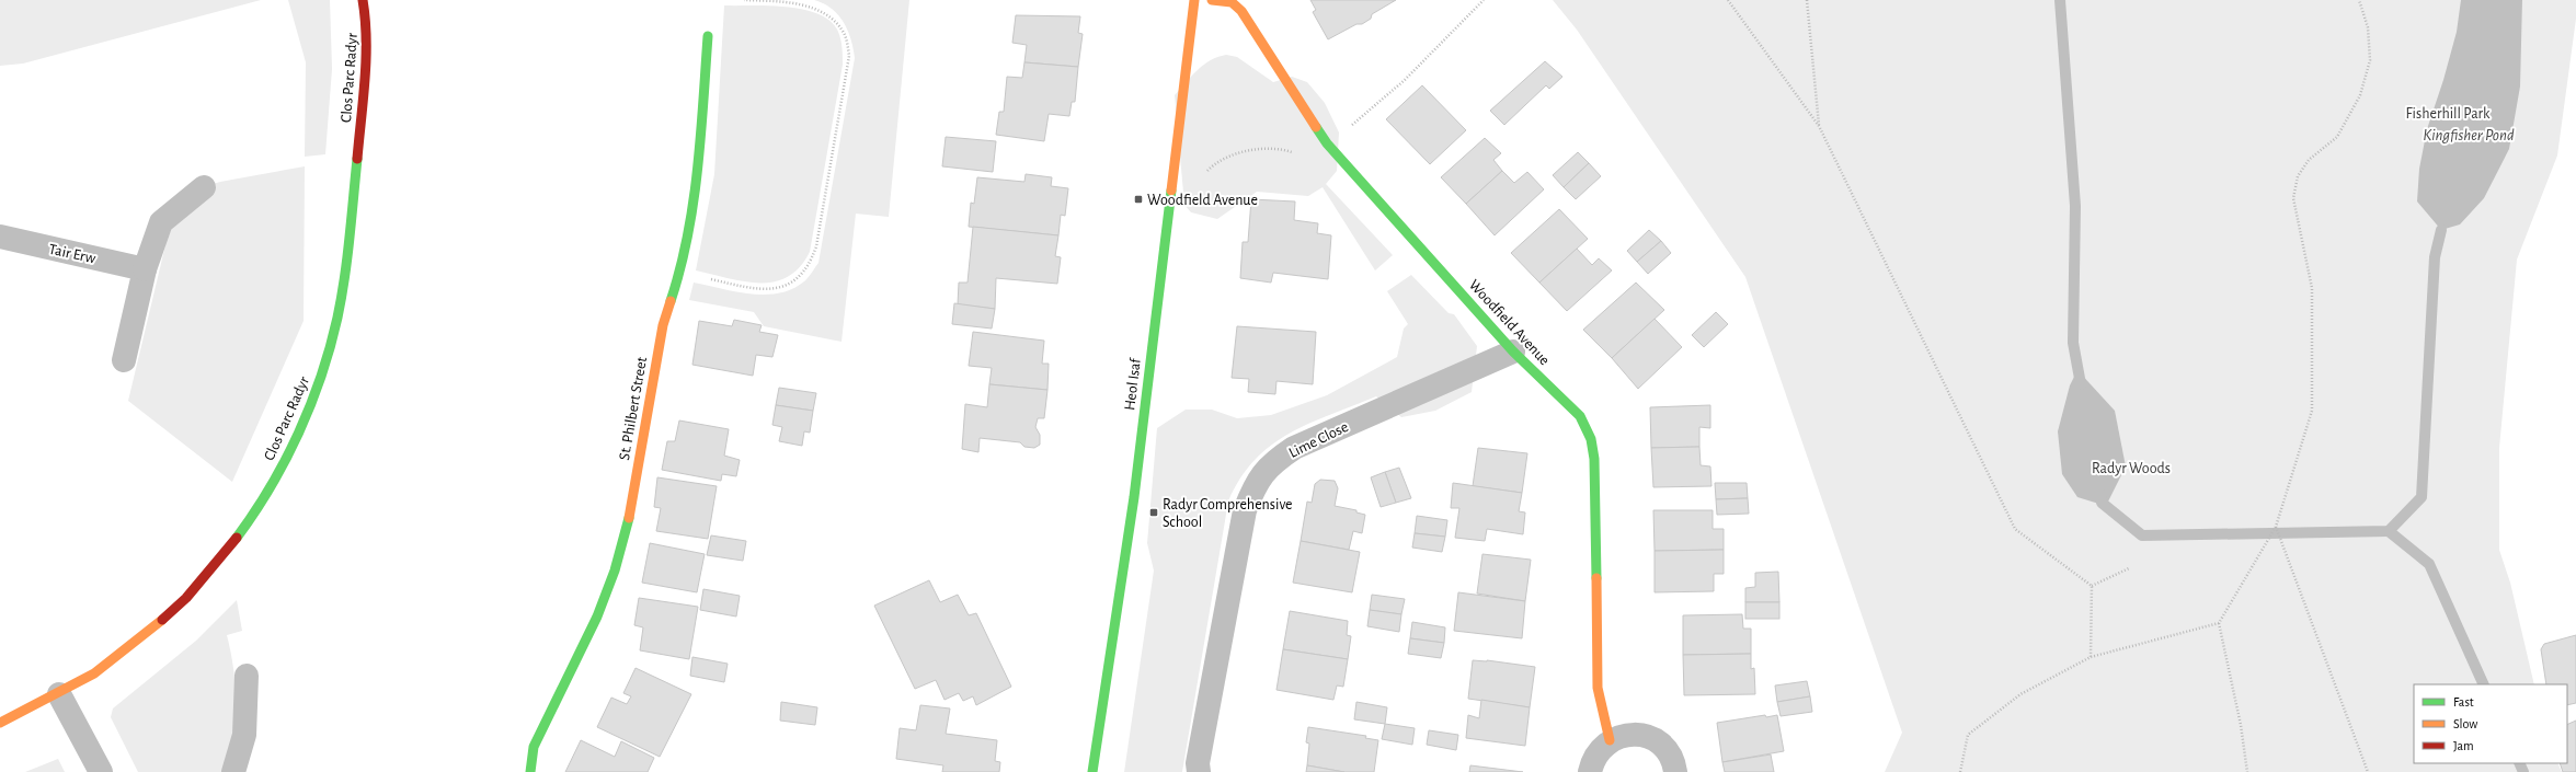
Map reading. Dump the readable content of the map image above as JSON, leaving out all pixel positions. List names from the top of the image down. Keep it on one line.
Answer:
{"streets":{"street":["Clos Parc Radyr","Tair Erw","Woodfield Avenue","Heol Isaf","St. Philbert Street","Lime Close"]},"crossings":[["Woodfield Avenue","Lime Close"]],"water":["Kingfisher Pond"],"parks":["Fisherhill Park","Radyr Woods"],"places":{"transit":["Woodfield Avenue","Radyr Comprehensive School"]},"legend":["Fast","Slow","Jam"]}
